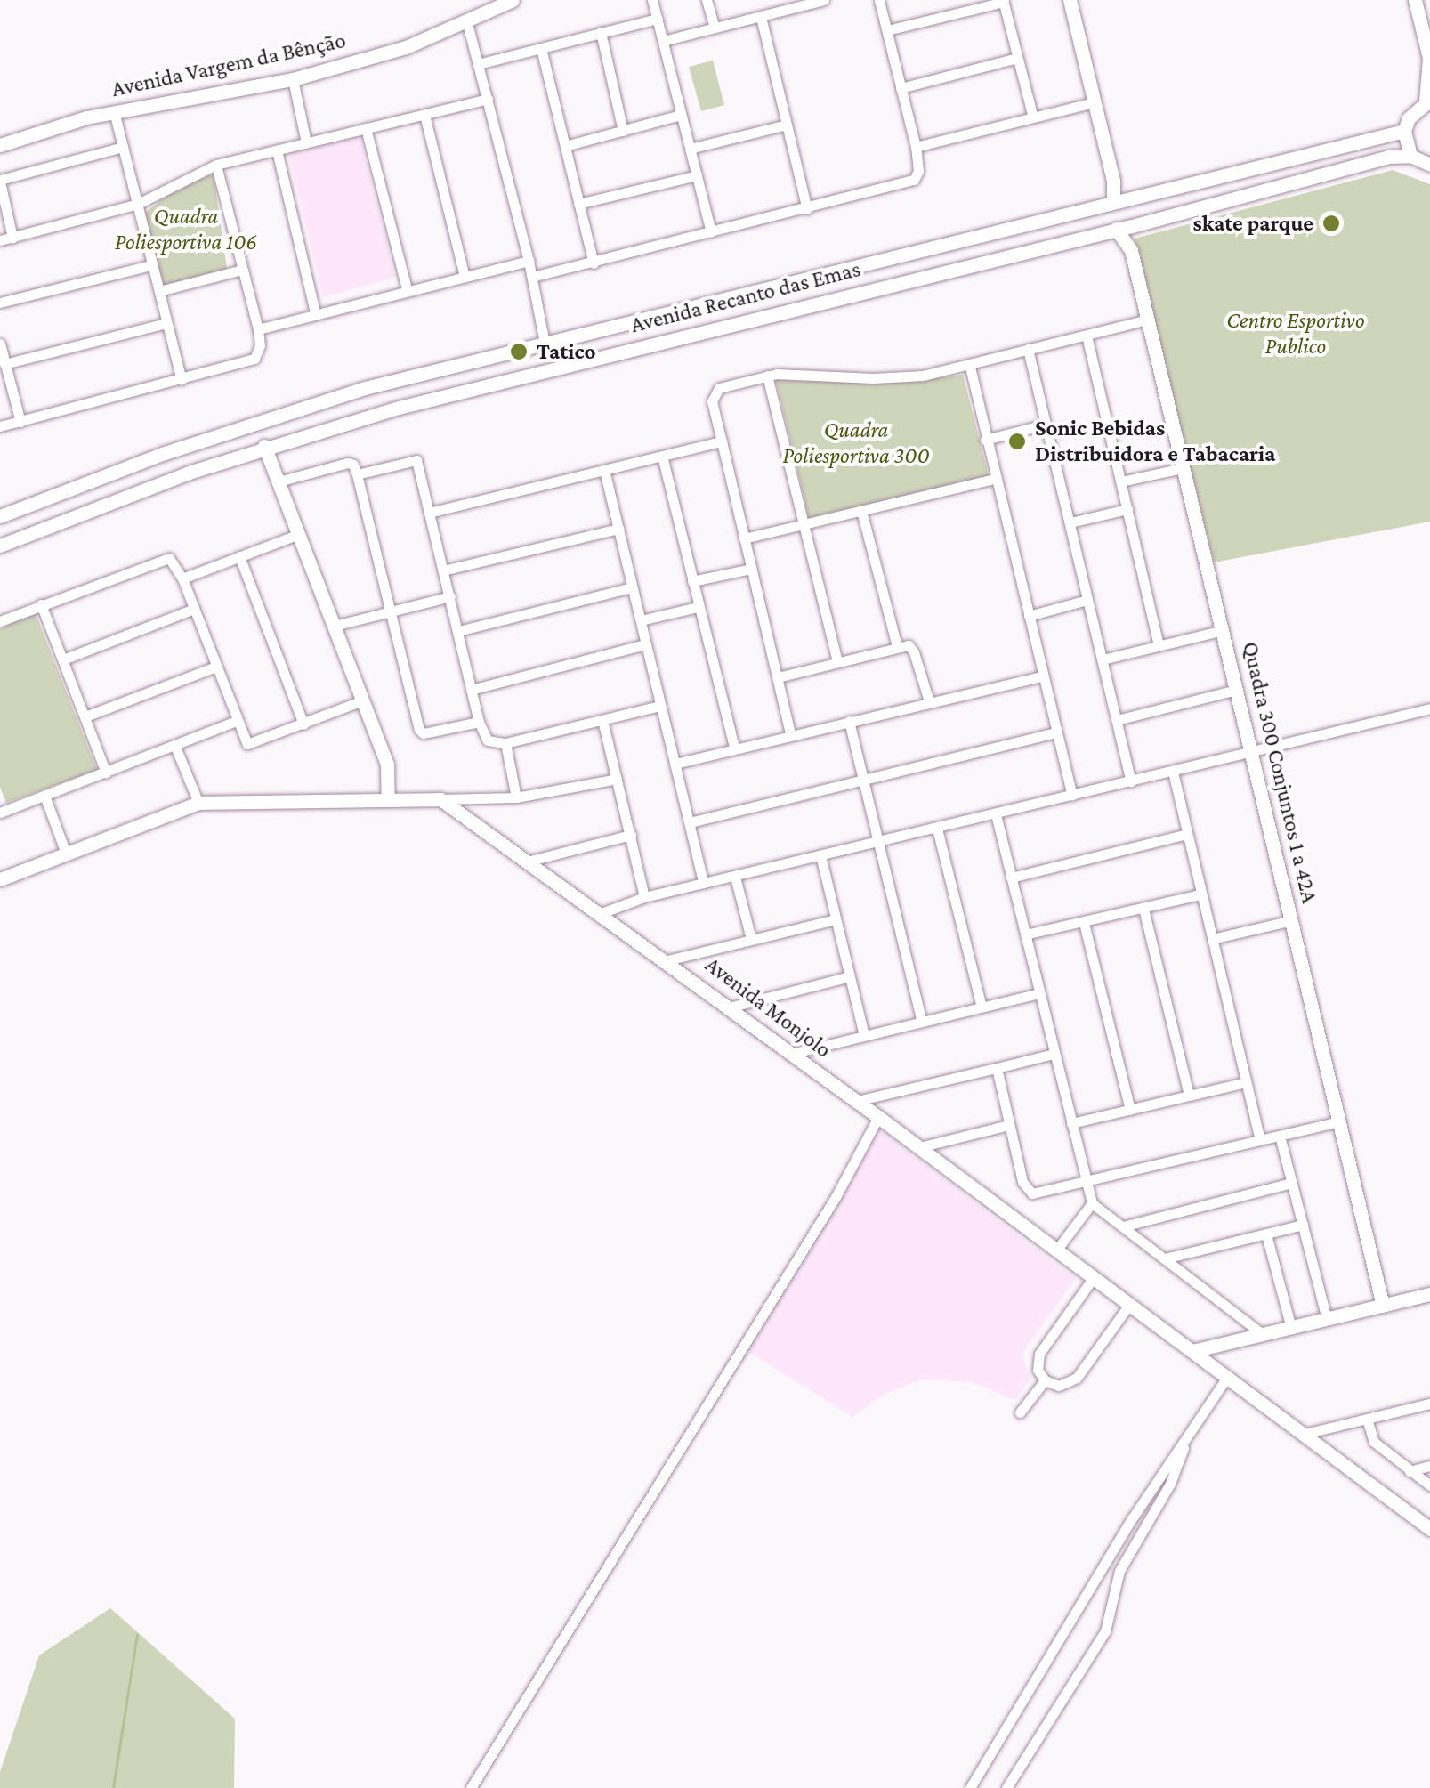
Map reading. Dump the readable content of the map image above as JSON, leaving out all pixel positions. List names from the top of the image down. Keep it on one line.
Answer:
{"streets":{"street":["Avenida Vargem da Bênção","Avenida Recanto das Emas","Quadra 300 Conjuntos 1 a 42A","Avenida Monjolo"]},"crossings":[["Avenida Recanto das Emas","Quadra 300 Conjuntos 1 a 42A"]],"parks":["Quadra Poliesportiva 106","Centro Esportivo Publico","Quadra Poliesportiva 300"],"places":["skate parque","Tatico","Sonic Bebidas Distribuidora e Tabacaria"]}
